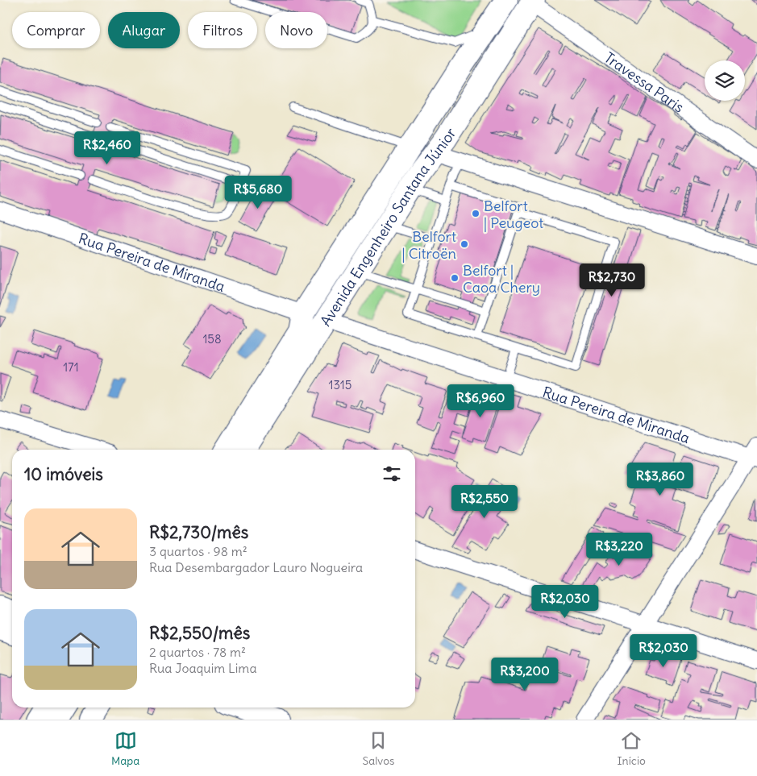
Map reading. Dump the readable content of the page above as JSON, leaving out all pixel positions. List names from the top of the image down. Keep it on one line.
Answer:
{"streets":{"main road":["Avenida Engenheiro Santana Júnior"],"street":["Travessa Paris","Rua Pereira de Miranda"]},"crossings":[["Travessa Paris","Avenida Engenheiro Santana Júnior"],["Avenida Engenheiro Santana Júnior","Rua Pereira de Miranda"]],"places":["Belfort | Peugeot","Belfort | Citroën","Belfort | Caoa Chery"],"house_numbers":["158","171","1315"],"page":{"chip":["Comprar","Alugar","Filtros","Novo"],"price":["R$2,460","R$5,680","R$2,730","R$6,960","R$3,860","R$2,550","R$3,220","R$2,030","R$2,030","R$3,200"],"heading":"10 imóveis","list":[{"name":"R$2,730/mês","note":"3 quartos · 98 m² · Rua Desembargador Lauro Nogueira"},{"name":"R$2,550/mês","note":"2 quartos · 78 m² · Rua Joaquim Lima"}],"tabs":["Mapa","Salvos","Início"]}}
